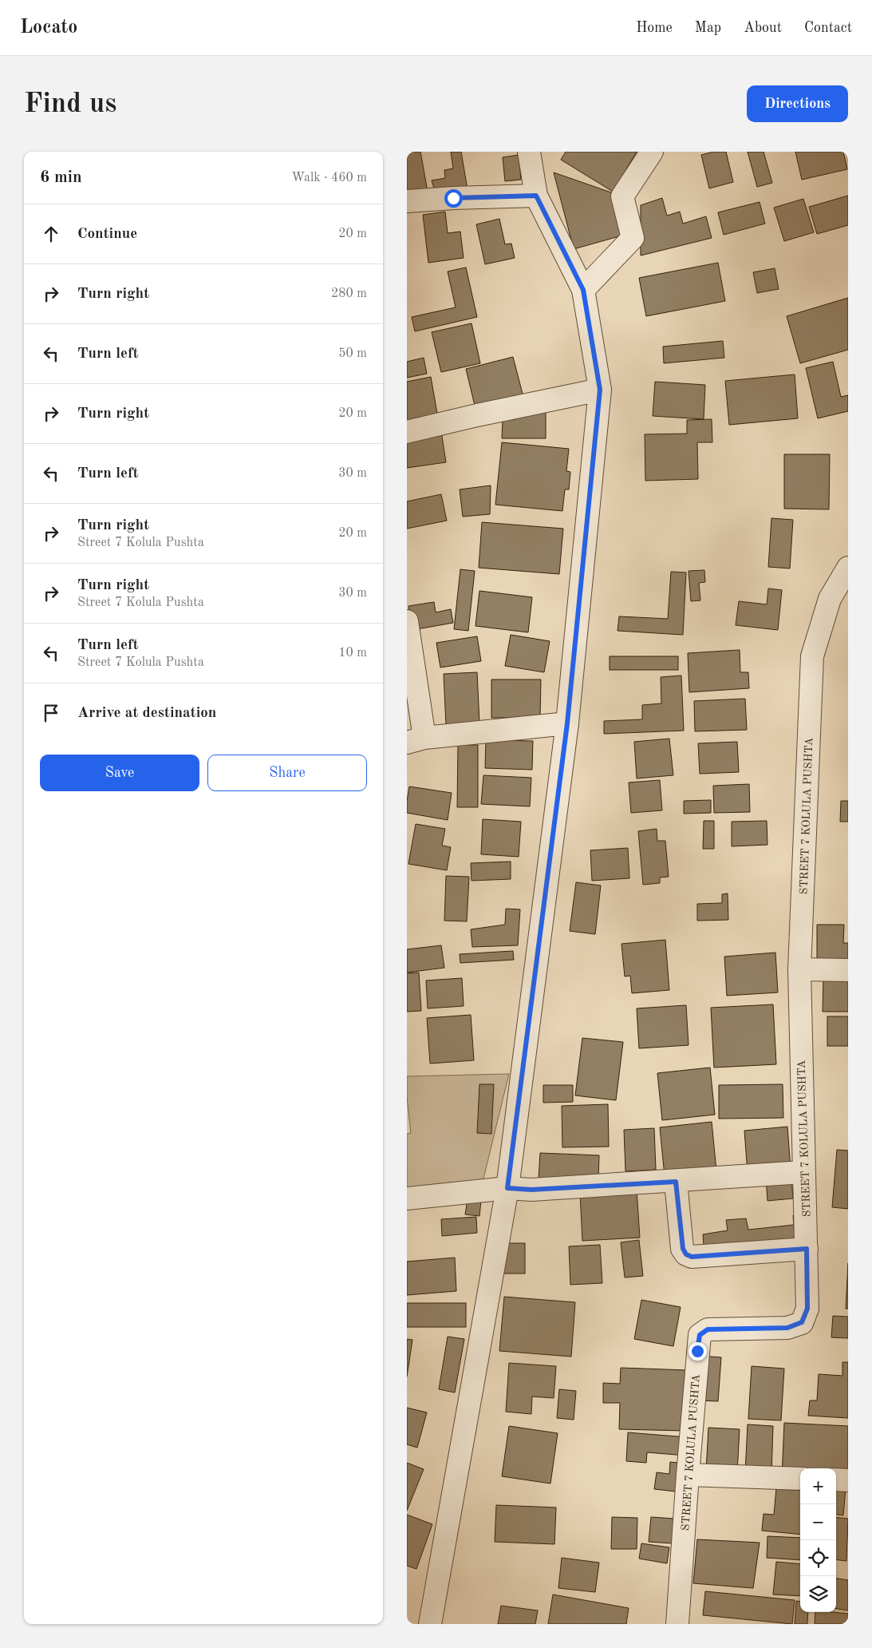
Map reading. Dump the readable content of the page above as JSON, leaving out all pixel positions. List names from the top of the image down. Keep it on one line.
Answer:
{"streets":{"street":["STREET 7 KOLULA PUSHTA"]},"page":{"header":"Locato","nav":["Home","Map","About","Contact"],"buttons":["Directions",["Save","Share"]],"title":"Find us","heading":["6 min","Walk · 460 m"],"list":[["Continue","20 m"],["Turn right","280 m"],["Turn left","50 m"],["Turn right","20 m"],["Turn left","30 m"],["Turn right","Street 7 Kolula Pushta","20 m"],["Turn right","Street 7 Kolula Pushta","30 m"],["Turn left","Street 7 Kolula Pushta","10 m"],"Arrive at destination"],"map_buttons":["+","−"]}}
